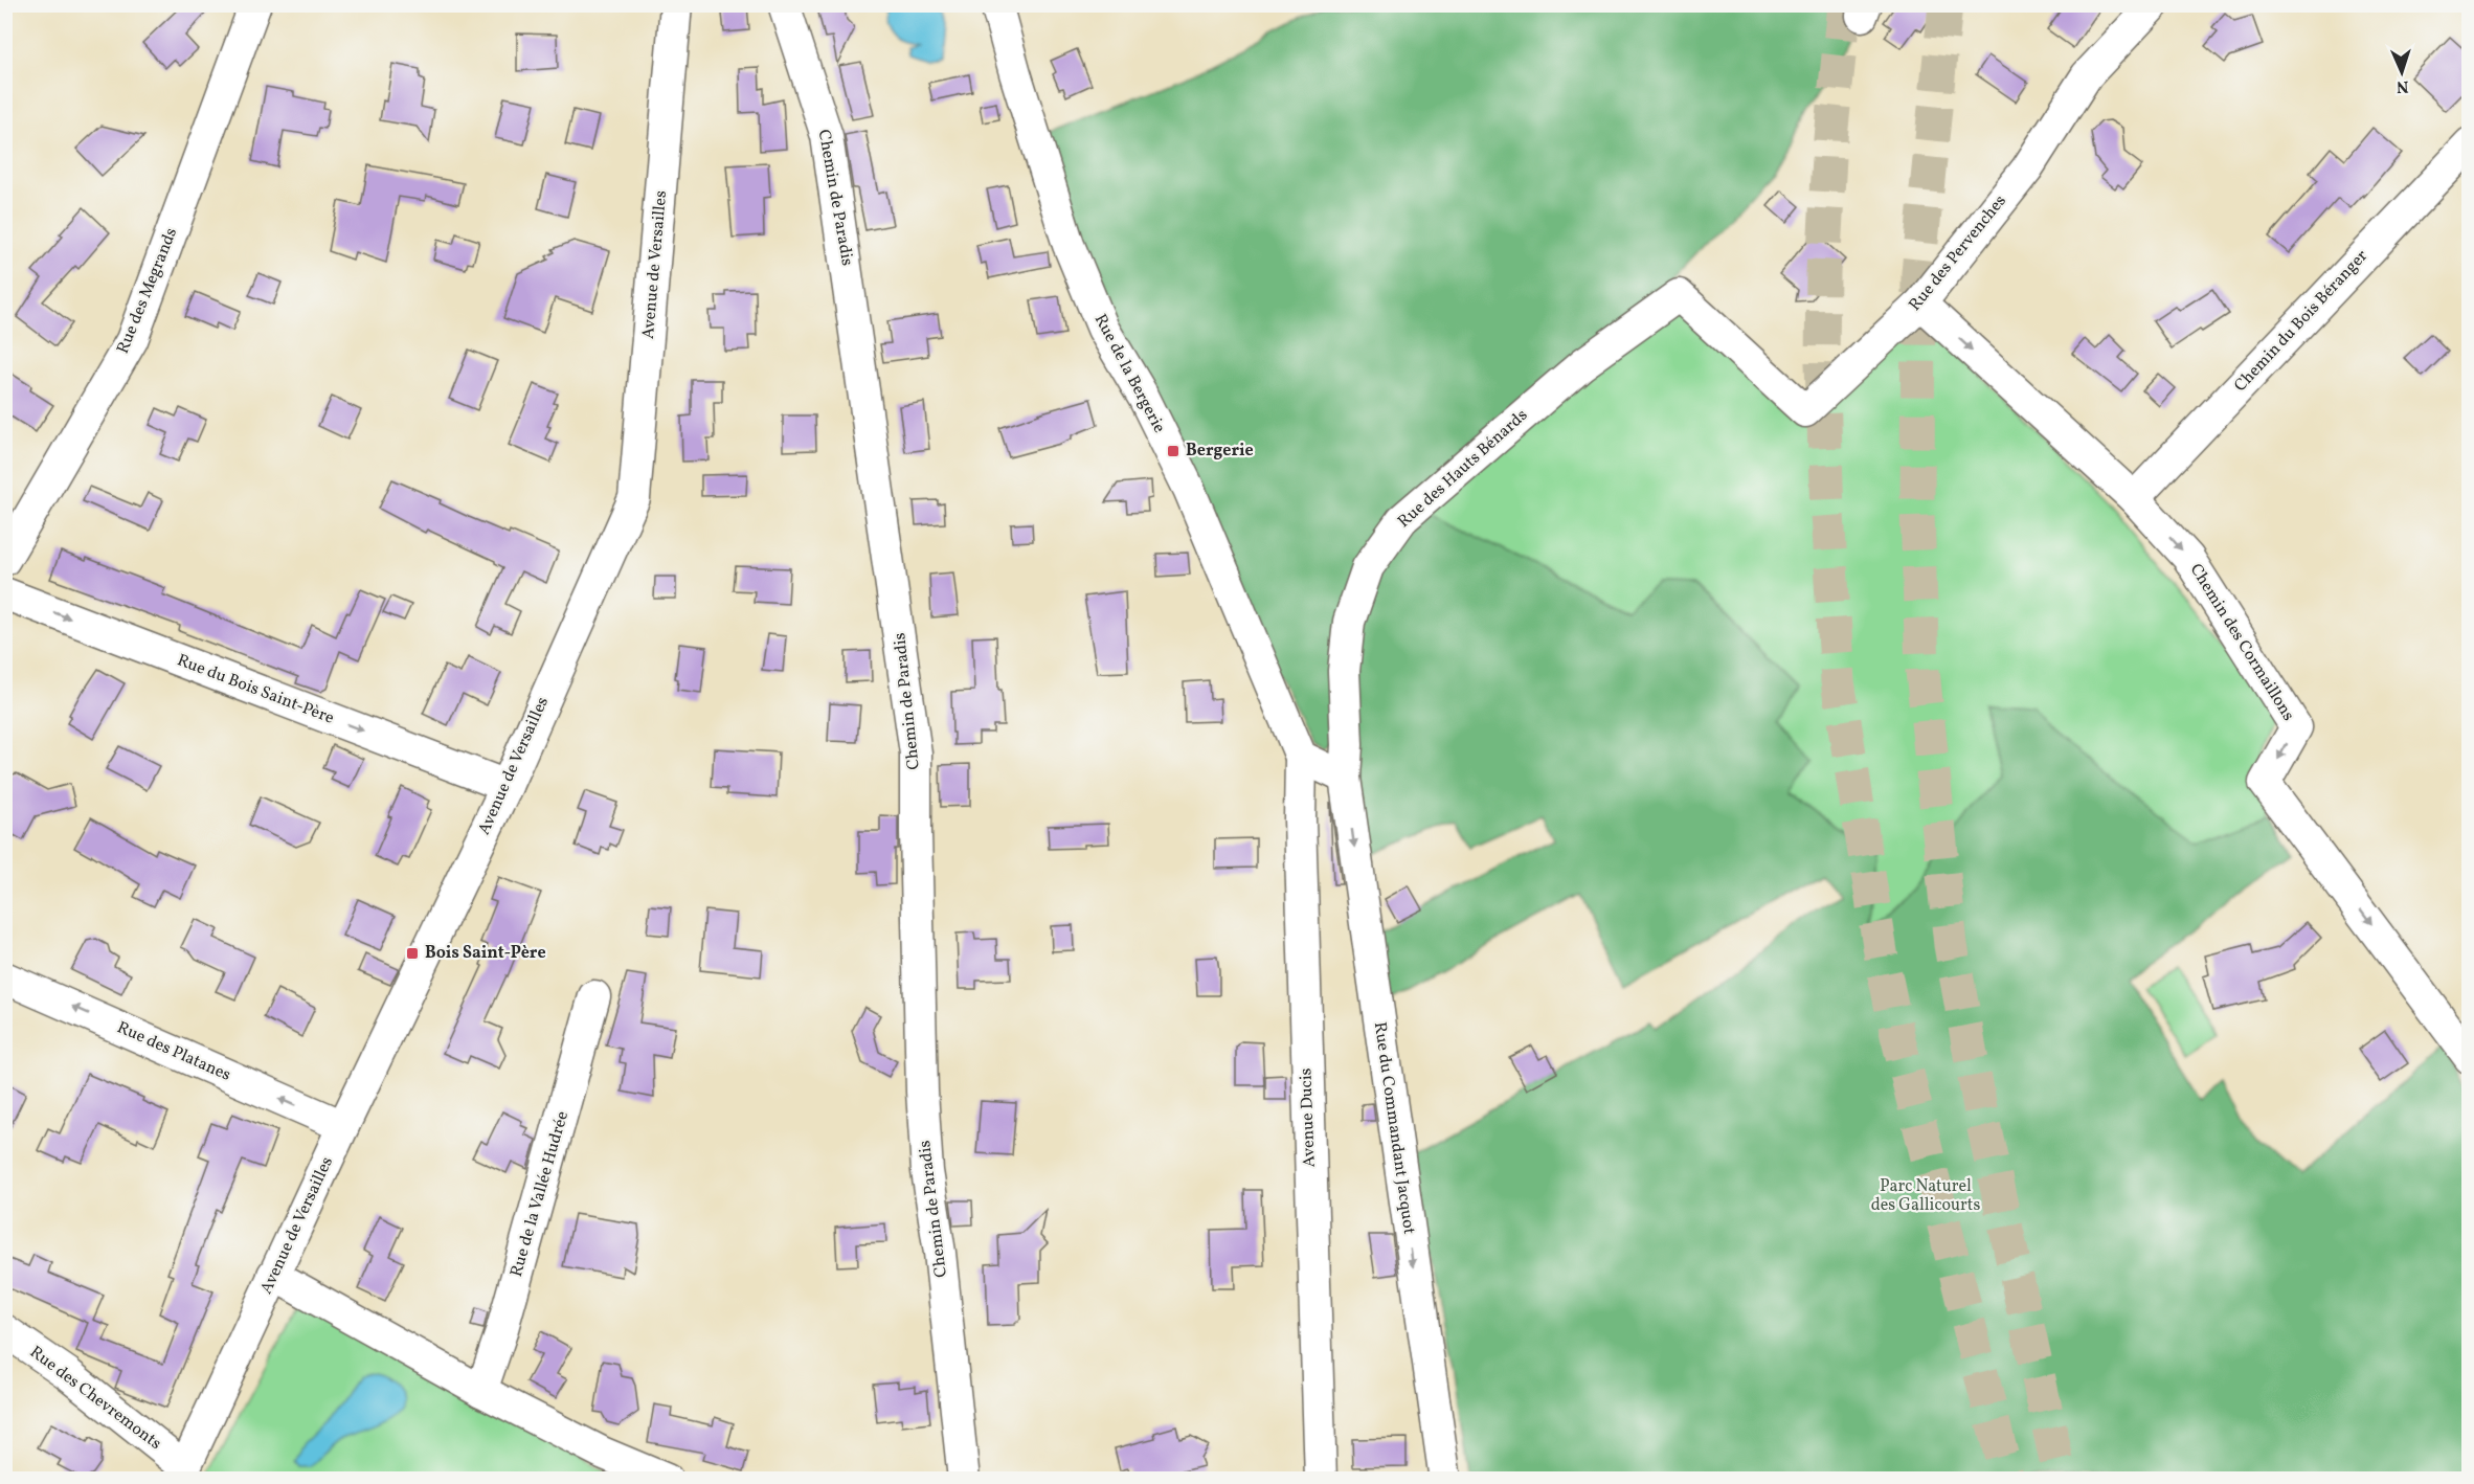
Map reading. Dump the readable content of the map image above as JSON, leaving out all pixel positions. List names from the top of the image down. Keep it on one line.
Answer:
{"streets":{"street":["Chemin de Paradis","Rue des Pervenches","Avenue de Versailles","Rue des Megrands","Chemin du Bois Béranger","Rue de la Bergerie","Rue des Hauts Bénards","Chemin des Cormaillons","Rue du Bois Saint-Père","Rue des Platanes","Avenue Ducis","Rue du Commandant Jacquot","Rue de la Vallée Hudrée","Rue des Chevremonts"]},"crossings":[["Rue des Pervenches","Rue des Hauts Bénards"],["Rue des Pervenches","Chemin des Cormaillons"],["Avenue de Versailles","Rue du Bois Saint-Père"],["Avenue de Versailles","Rue des Platanes"],["Avenue de Versailles","Rue des Chevremonts"],["Chemin du Bois Béranger","Chemin des Cormaillons"],["Rue de la Bergerie","Avenue Ducis"],["Rue des Hauts Bénards","Rue du Commandant Jacquot"]],"one_way":["Chemin des Cormaillons","Rue du Bois Saint-Père","Rue des Platanes","Rue du Commandant Jacquot"],"parks":["Parc Naturel des Gallicourts"],"places":{"transit":["Bergerie","Bois Saint-Père"]},"north":"bottom"}
